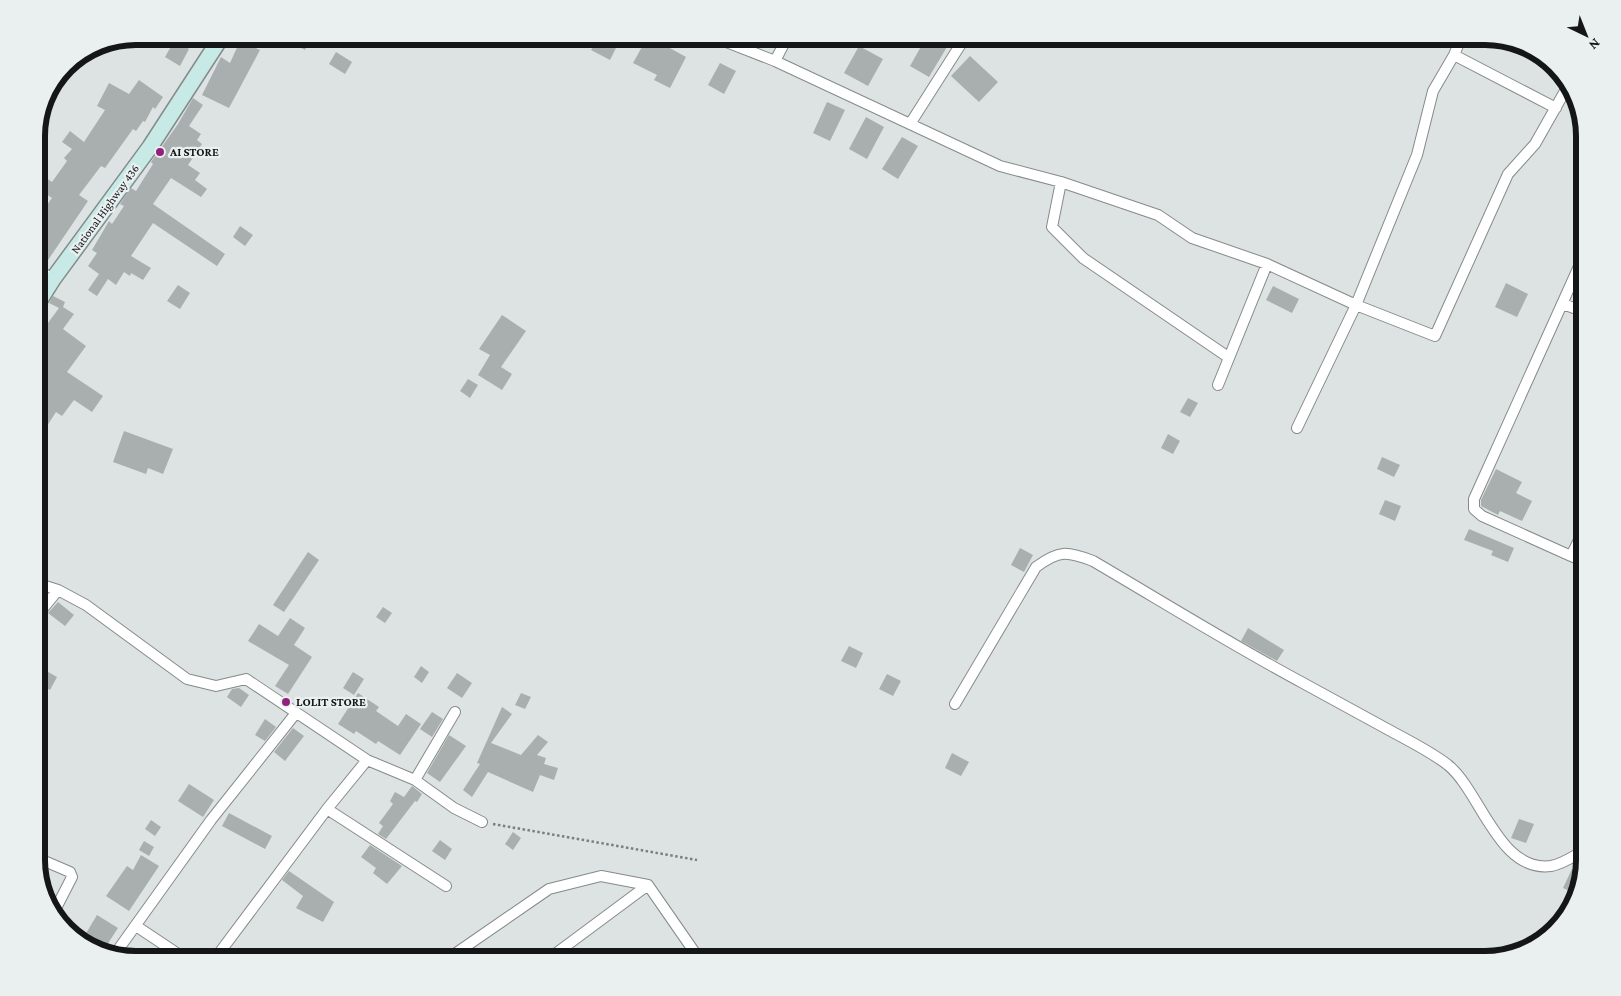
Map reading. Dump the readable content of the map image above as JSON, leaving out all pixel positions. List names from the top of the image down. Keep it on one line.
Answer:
{"streets":{"main road":["National Highway 436"]},"places":["AI STORE","LOLIT STORE"],"north":"bottom right"}
